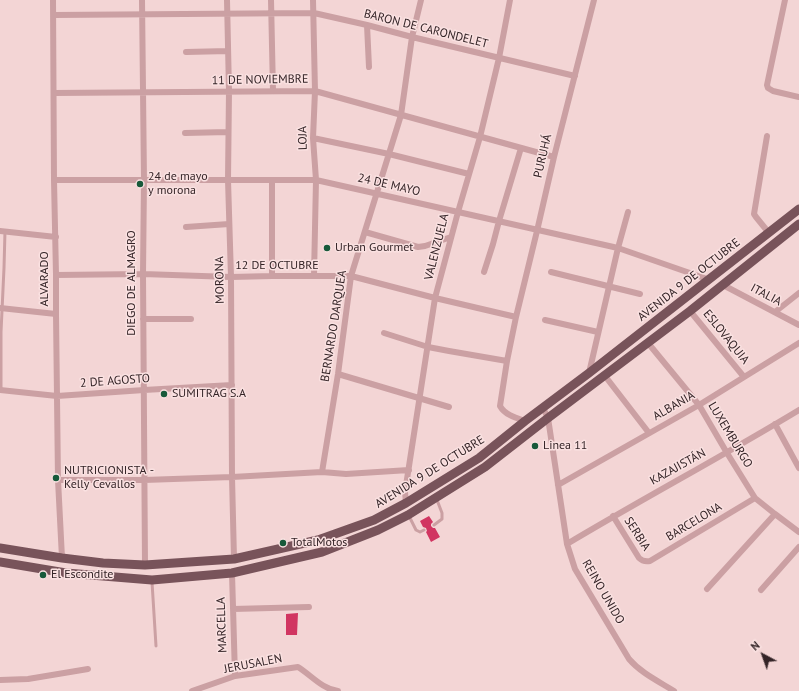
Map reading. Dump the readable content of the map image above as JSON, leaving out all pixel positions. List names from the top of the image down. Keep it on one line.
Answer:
{"streets":{"main road":["AVENIDA 9 DE OCTUBRE"],"street":["BARON DE CARONDELET","11 DE NOVIEMBRE","LOJA","PURUHÁ","24 DE MAYO","VALENZUELA","12 DE OCTUBRE","ALVARADO","MORONA","DIEGO DE ALMAGRO","ITALIA","BERNARDO DARQUEA","ESLOVAQUIA","2 DE AGOSTO","ALBANIA","LUXEMBURGO","KAZAJISTÁN","BARCELONA","SERBIA","REINO UNIDO","MARCELLA","JERUSALEN"]},"crossings":[["BARON DE CARONDELET","LOJA"],["BARON DE CARONDELET","PURUHÁ"],["BARON DE CARONDELET","VALENZUELA"],["BARON DE CARONDELET","ALVARADO"],["BARON DE CARONDELET","MORONA"],["BARON DE CARONDELET","DIEGO DE ALMAGRO"],["BARON DE CARONDELET","BERNARDO DARQUEA"],["11 DE NOVIEMBRE","LOJA"],["11 DE NOVIEMBRE","PURUHÁ"],["11 DE NOVIEMBRE","VALENZUELA"],["11 DE NOVIEMBRE","ALVARADO"],["11 DE NOVIEMBRE","MORONA"],["11 DE NOVIEMBRE","DIEGO DE ALMAGRO"],["11 DE NOVIEMBRE","BERNARDO DARQUEA"],["LOJA","24 DE MAYO"],["LOJA","12 DE OCTUBRE"],["PURUHÁ","24 DE MAYO"],["PURUHÁ","12 DE OCTUBRE"],["PURUHÁ","AVENIDA 9 DE OCTUBRE"],["24 DE MAYO","VALENZUELA"],["24 DE MAYO","ALVARADO"],["24 DE MAYO","MORONA"],["24 DE MAYO","AVENIDA 9 DE OCTUBRE"],["24 DE MAYO","DIEGO DE ALMAGRO"],["24 DE MAYO","BERNARDO DARQUEA"],["VALENZUELA","12 DE OCTUBRE"],["VALENZUELA","AVENIDA 9 DE OCTUBRE"],["12 DE OCTUBRE","ALVARADO"],["12 DE OCTUBRE","MORONA"],["12 DE OCTUBRE","DIEGO DE ALMAGRO"],["12 DE OCTUBRE","BERNARDO DARQUEA"],["ALVARADO","AVENIDA 9 DE OCTUBRE"],["ALVARADO","2 DE AGOSTO"],["MORONA","AVENIDA 9 DE OCTUBRE"],["MORONA","2 DE AGOSTO"],["AVENIDA 9 DE OCTUBRE","DIEGO DE ALMAGRO"],["AVENIDA 9 DE OCTUBRE","ITALIA"],["AVENIDA 9 DE OCTUBRE","ESLOVAQUIA"],["AVENIDA 9 DE OCTUBRE","LUXEMBURGO"],["AVENIDA 9 DE OCTUBRE","REINO UNIDO"],["AVENIDA 9 DE OCTUBRE","MARCELLA"],["DIEGO DE ALMAGRO","2 DE AGOSTO"],["ESLOVAQUIA","ALBANIA"],["ALBANIA","LUXEMBURGO"],["ALBANIA","REINO UNIDO"],["LUXEMBURGO","KAZAJISTÁN"],["LUXEMBURGO","BARCELONA"],["KAZAJISTÁN","SERBIA"],["KAZAJISTÁN","REINO UNIDO"],["BARCELONA","SERBIA"],["MARCELLA","JERUSALEN"]],"places":["24 de mayo y morona","Urban Gourmet","SUMITRAG S.A","Linea 11","NUTRICIONISTA - Kelly Cevallos","TotalMotos","El Escondite"],"north":"top left"}
